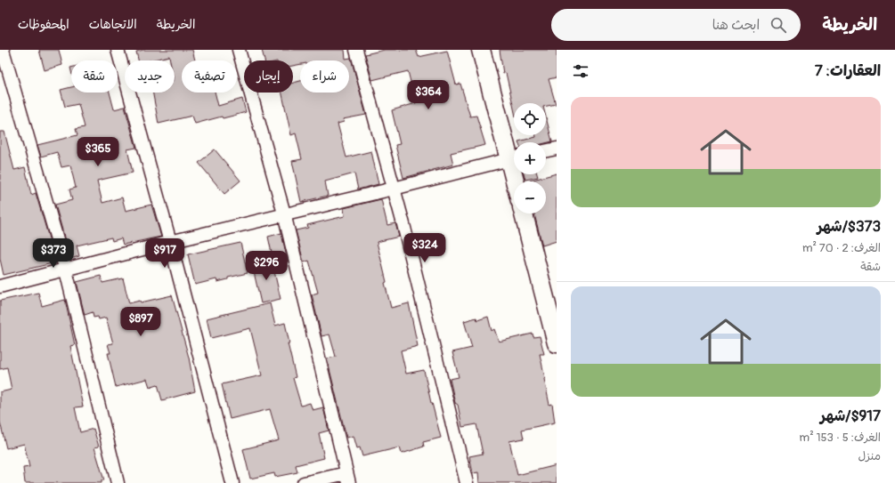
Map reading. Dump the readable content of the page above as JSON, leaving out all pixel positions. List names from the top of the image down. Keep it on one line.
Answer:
{"page":{"header":"الخريطة","search":"ابحث هنا","nav":["الخريطة","الاتجاهات","المحفوظات"],"heading":"العقارات: 7","chip":["شراء","إيجار","تصفية","جديد","شقة"],"price":["$364","$365","$324","$373","$917","$296","$897"],"list":[{"name":"$373/شهر","note":"الغرف: 2 · 70 m² · شقة"},{"name":"$917/شهر","note":"الغرف: 5 · 153 m² · منزل"}],"map_buttons":["+","−"]}}
